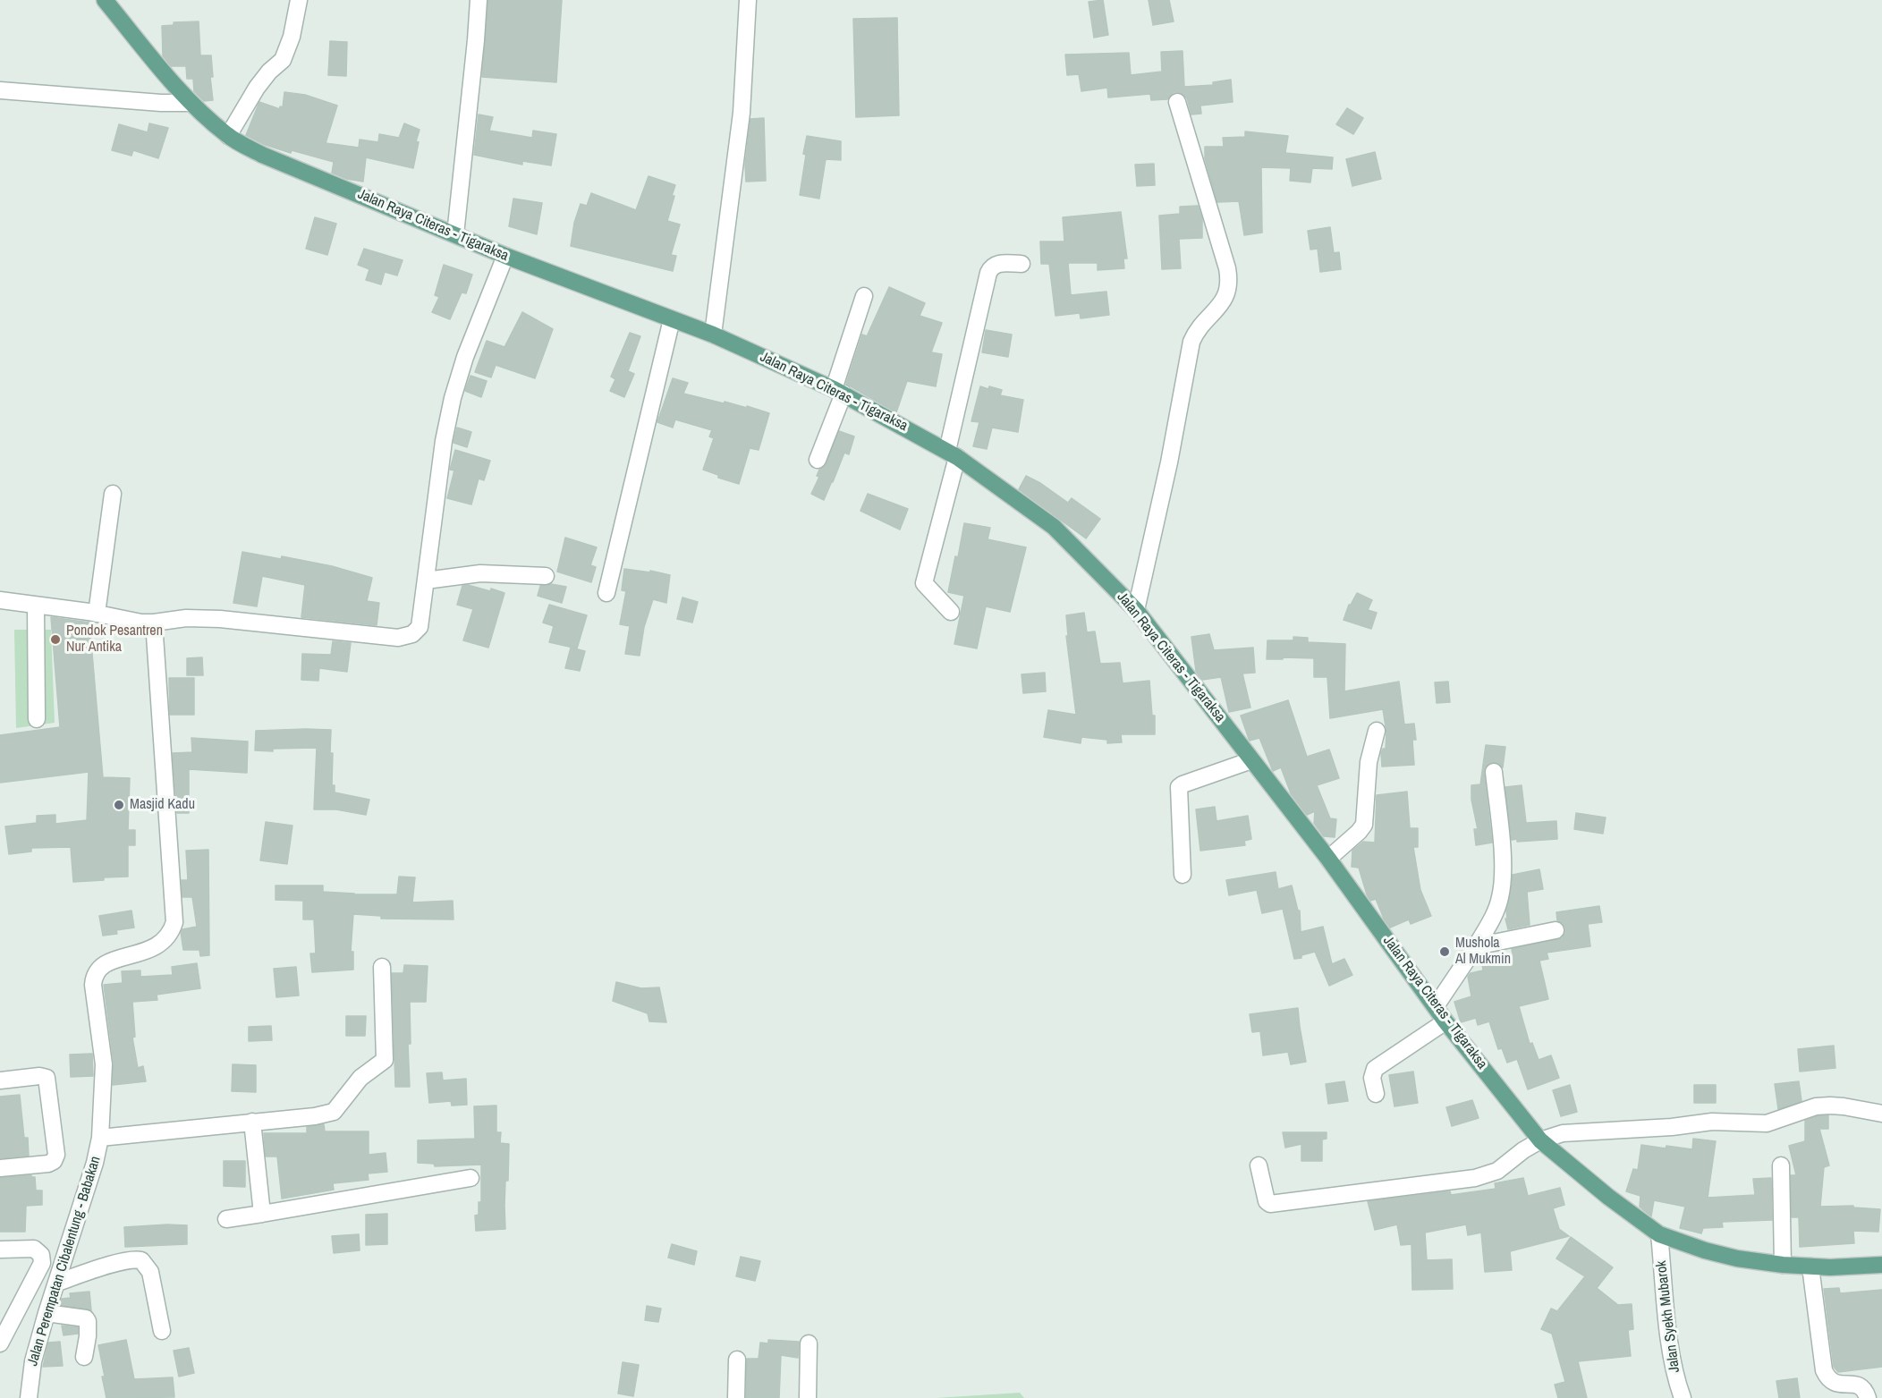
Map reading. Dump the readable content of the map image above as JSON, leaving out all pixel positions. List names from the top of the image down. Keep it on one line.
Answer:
{"streets":{"main road":["Jalan Raya Citeras - Tigaraksa"],"street":["Jalan Perempatan Cibalentung - Babakan","Jalan Syekh Mubarok"]},"crossings":[["Jalan Raya Citeras - Tigaraksa","Jalan Syekh Mubarok"]],"places":["Pondok Pesantren Nur Antika","Masjid Kadu","Mushola Al Mukmin"]}
